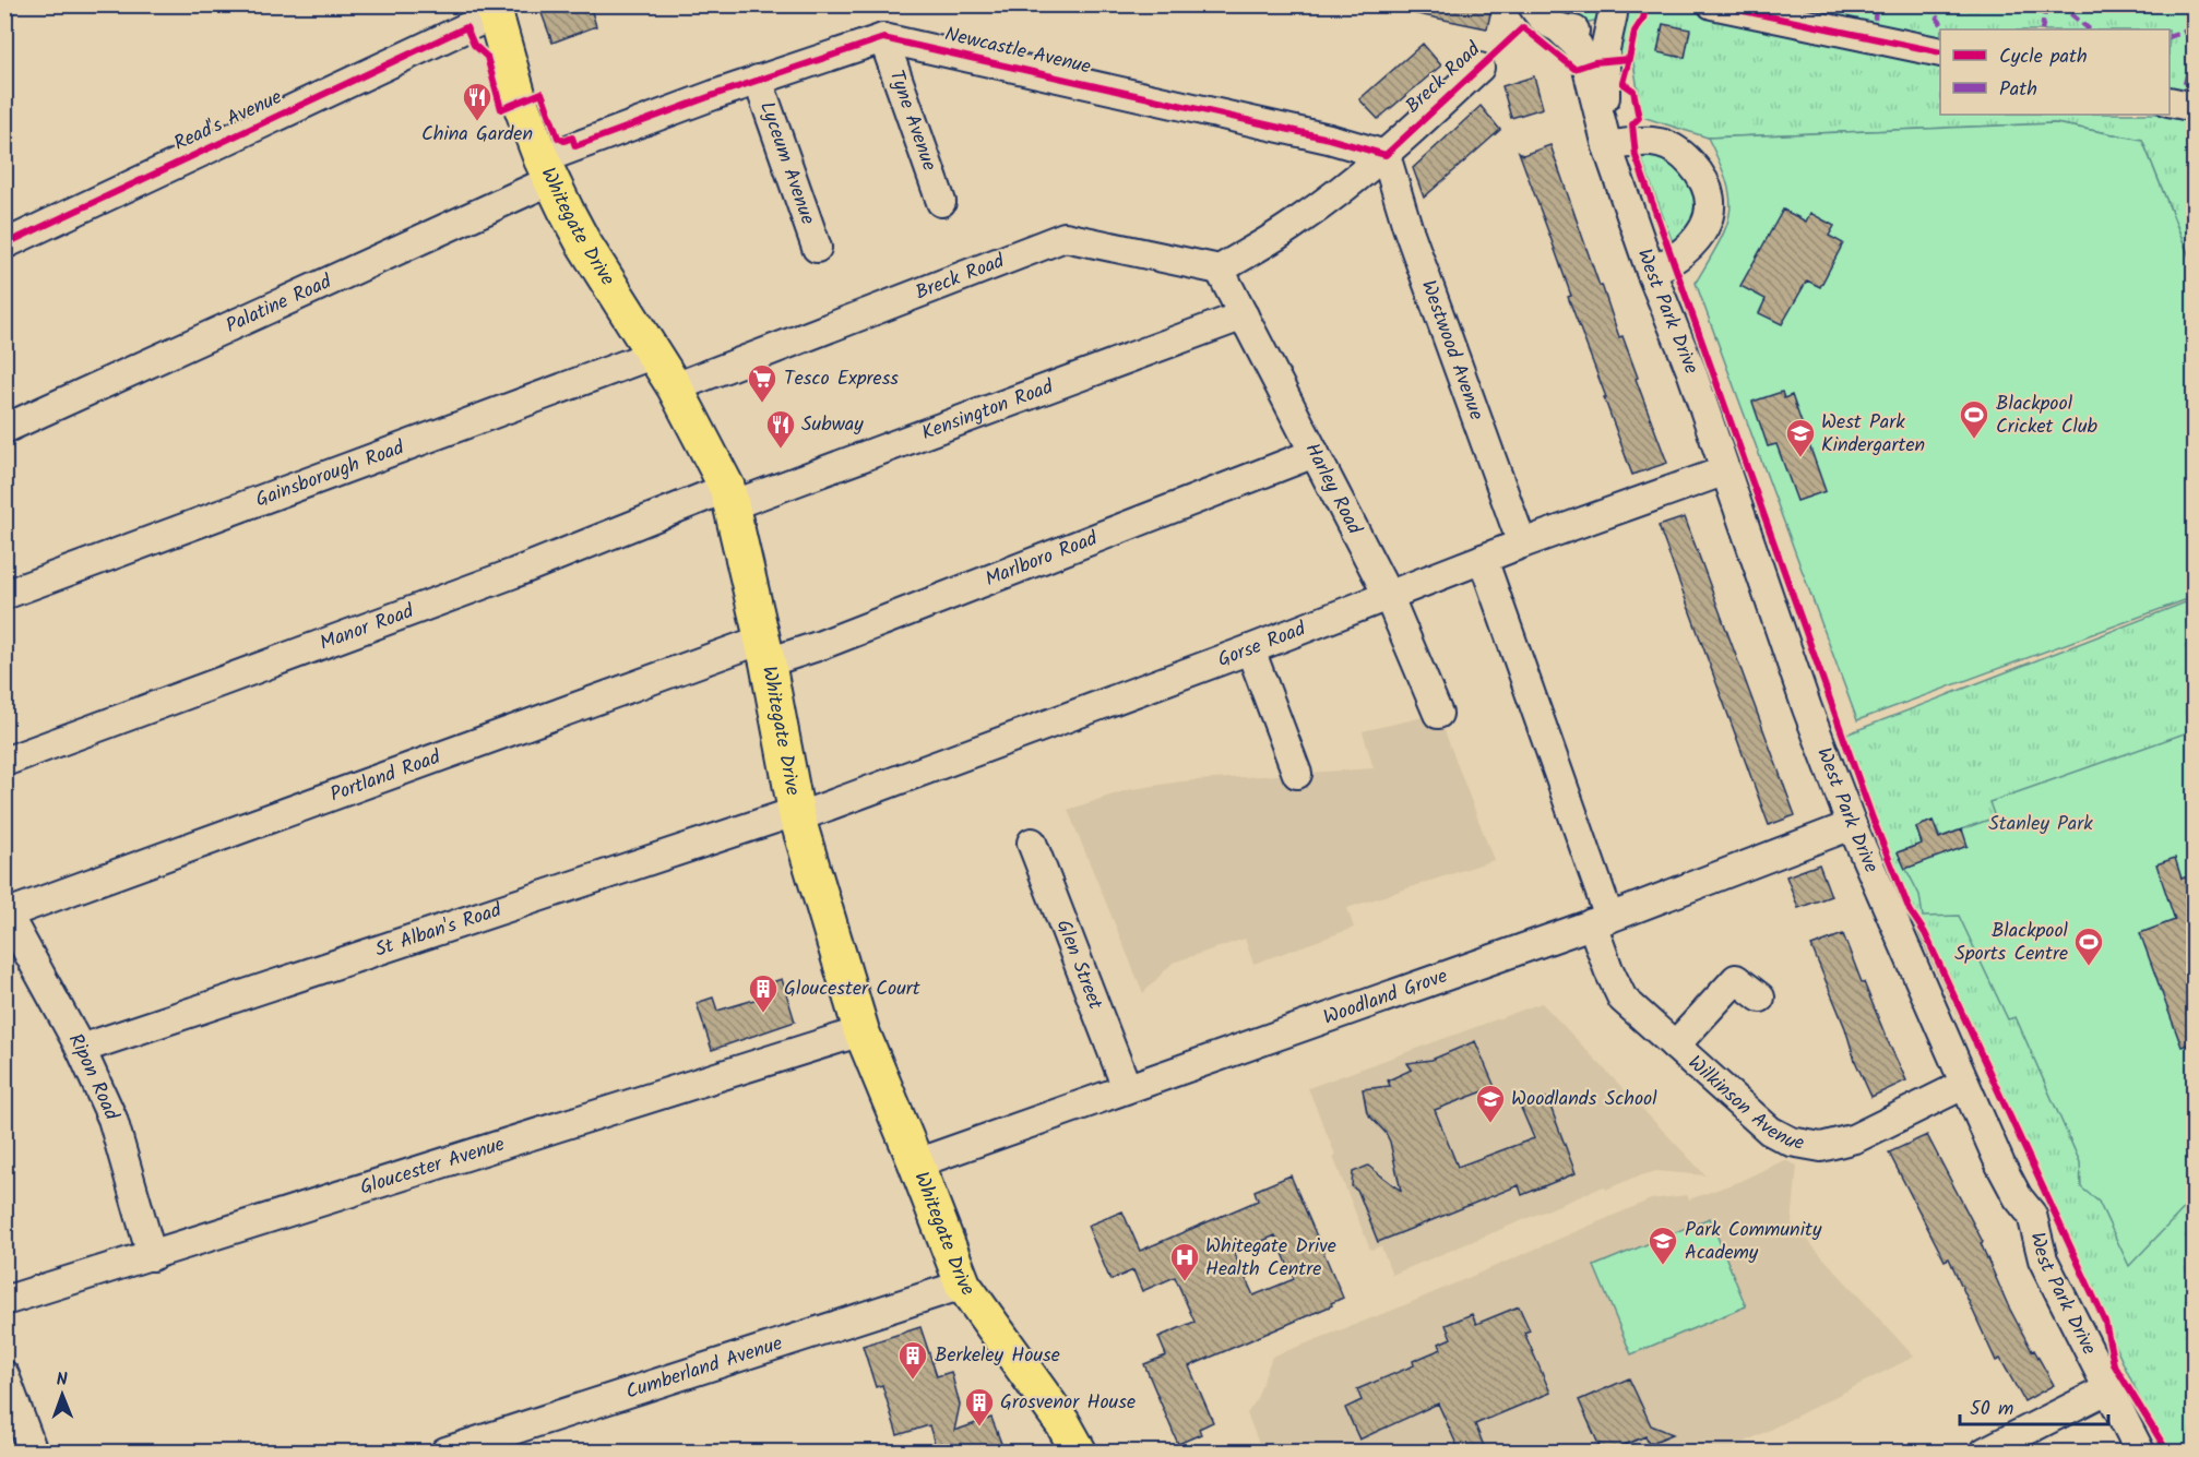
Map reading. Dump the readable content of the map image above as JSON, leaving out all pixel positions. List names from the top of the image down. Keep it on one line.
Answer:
{"streets":{"main road":["Whitegate Drive"],"street":["Newcastle Avenue","Breck Road","Tyne Avenue","Read's Avenue","Lyceum Avenue","Palatine Road","West Park Drive","Westwood Avenue","Kensington Road","Gainsborough Road","Harley Road","Marlboro Road","Manor Road","Gorse Road","Portland Road","St Alban's Road","Glen Street","Woodland Grove","Ripon Road","Wilkinson Avenue","Gloucester Avenue","Cumberland Avenue"]},"crossings":[["Newcastle Avenue","Breck Road"],["Newcastle Avenue","Tyne Avenue"],["Newcastle Avenue","Westwood Avenue"],["Breck Road","Whitegate Drive"],["Breck Road","Westwood Avenue"],["Breck Road","Harley Road"],["Read's Avenue","Whitegate Drive"],["Whitegate Drive","Palatine Road"],["Whitegate Drive","Kensington Road"],["Whitegate Drive","Gainsborough Road"],["Whitegate Drive","Marlboro Road"],["Whitegate Drive","Manor Road"],["Whitegate Drive","Gorse Road"],["Whitegate Drive","Portland Road"],["Whitegate Drive","St Alban's Road"],["Whitegate Drive","Woodland Grove"],["Whitegate Drive","Gloucester Avenue"],["Whitegate Drive","Cumberland Avenue"],["West Park Drive","Gorse Road"],["West Park Drive","Woodland Grove"],["West Park Drive","Wilkinson Avenue"],["Westwood Avenue","Gorse Road"],["Kensington Road","Harley Road"],["Kensington Road","Manor Road"],["Harley Road","Marlboro Road"],["Harley Road","Gorse Road"],["Marlboro Road","Portland Road"],["Gorse Road","St Alban's Road"],["Portland Road","Ripon Road"],["St Alban's Road","Ripon Road"],["Glen Street","Woodland Grove"],["Woodland Grove","Wilkinson Avenue"],["Ripon Road","Gloucester Avenue"]],"parks":["Stanley Park"],"places":{"restaurant":["China Garden","Subway"],"supermarket":["Tesco Express"],"sports":["Blackpool Cricket Club","Blackpool Sports Centre"],"school or university":["West Park Kindergarten","Woodlands School","Park Community Academy"],"building":["Gloucester Court","Berkeley House","Grosvenor House"],"hospital":["Whitegate Drive Health Centre"]},"legend":["Cycle path","Path"],"scale_bar":"50 m","north":"top"}
